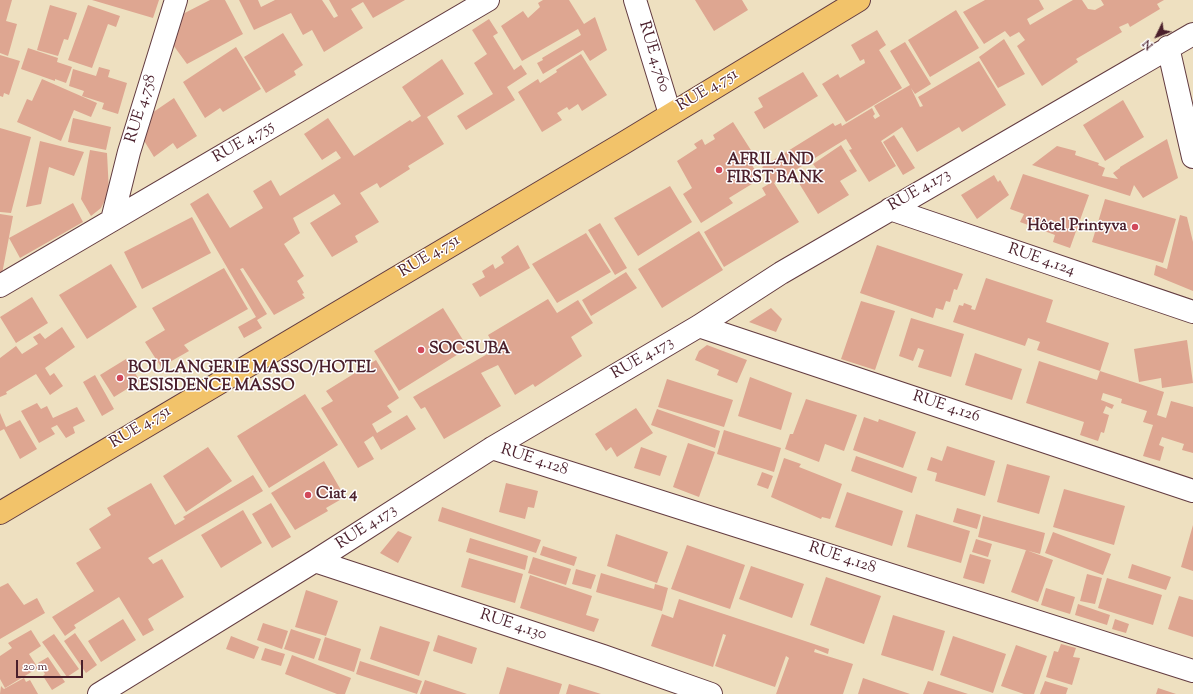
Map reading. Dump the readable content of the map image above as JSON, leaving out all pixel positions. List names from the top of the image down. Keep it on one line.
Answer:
{"streets":{"main road":["RUE 4.751"],"street":["RUE 4.760","RUE 4.758","RUE 4.755","RUE 4.173","RUE 4.124","RUE 4.126","RUE 4.128","RUE 4.130"]},"crossings":[["RUE 4.760","RUE 4.751"],["RUE 4.758","RUE 4.755"],["RUE 4.173","RUE 4.124"],["RUE 4.173","RUE 4.126"],["RUE 4.173","RUE 4.128"],["RUE 4.173","RUE 4.130"]],"places":["AFRILAND FIRST BANK","Hôtel Printyva","SOCSUBA","BOULANGERIE MASSO/HOTEL RESISDENCE MASSO","Ciat 4"],"scale_bar":"20 m","north":"bottom left"}
